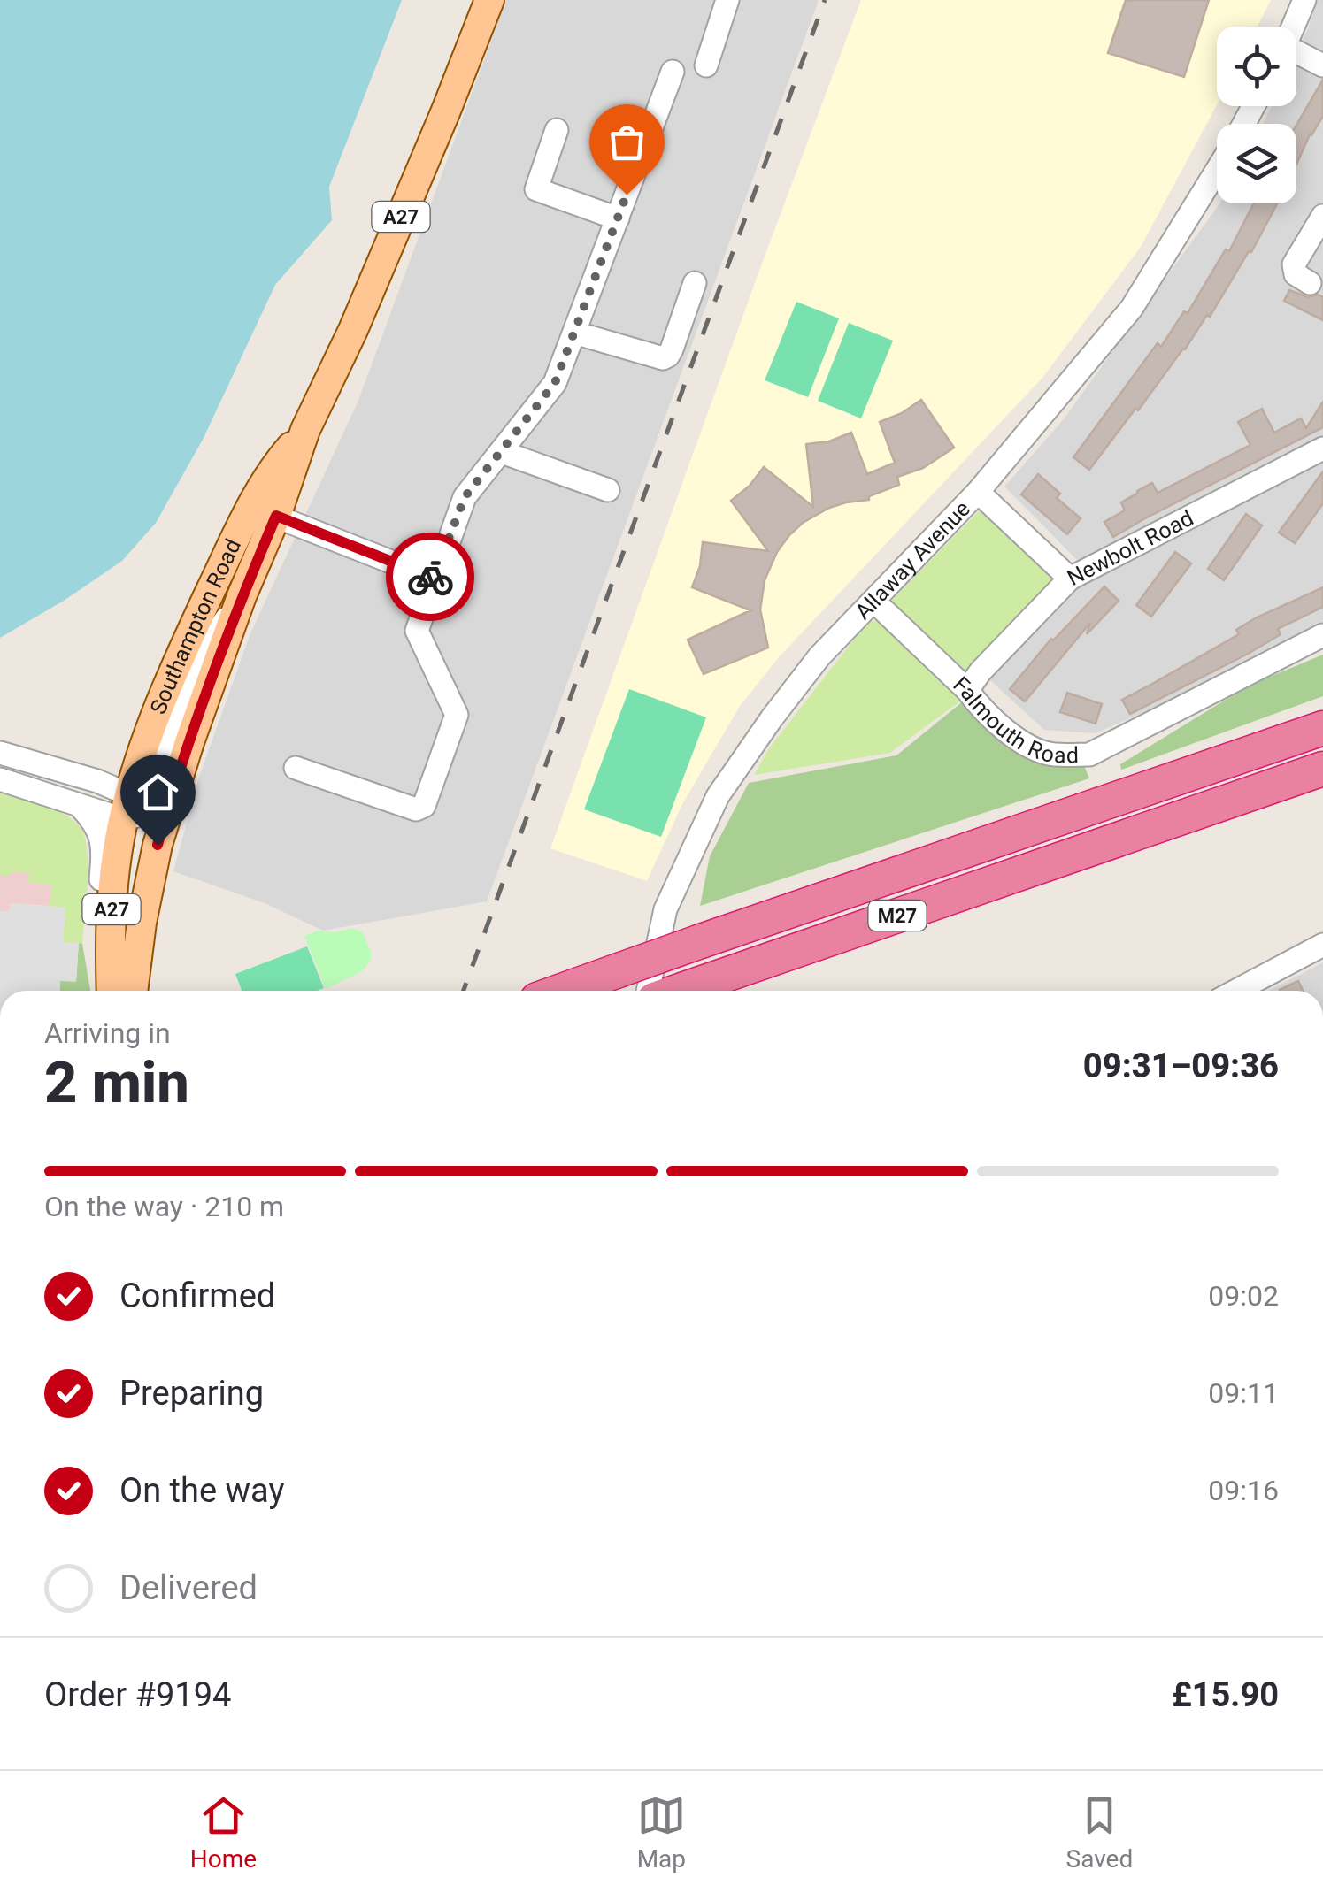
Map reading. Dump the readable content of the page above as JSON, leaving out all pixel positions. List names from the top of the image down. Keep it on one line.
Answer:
{"streets":{"highway":["M27"],"main road":["A27","Southampton Road"],"street":["Newbolt Road","Allaway Avenue","Falmouth Road"]},"crossings":[["Newbolt Road","Falmouth Road"],["Allaway Avenue","Falmouth Road"]],"page":{"heading":["2 min","Arriving in","09:31–09:36"],"panel":["Order #9194","£15.90"],"bar":"On the way · 210 m","list":[["Confirmed","09:02"],["Preparing","09:11"],["On the way","09:16"],"Delivered"],"tabs":["Home","Map","Saved"]}}
